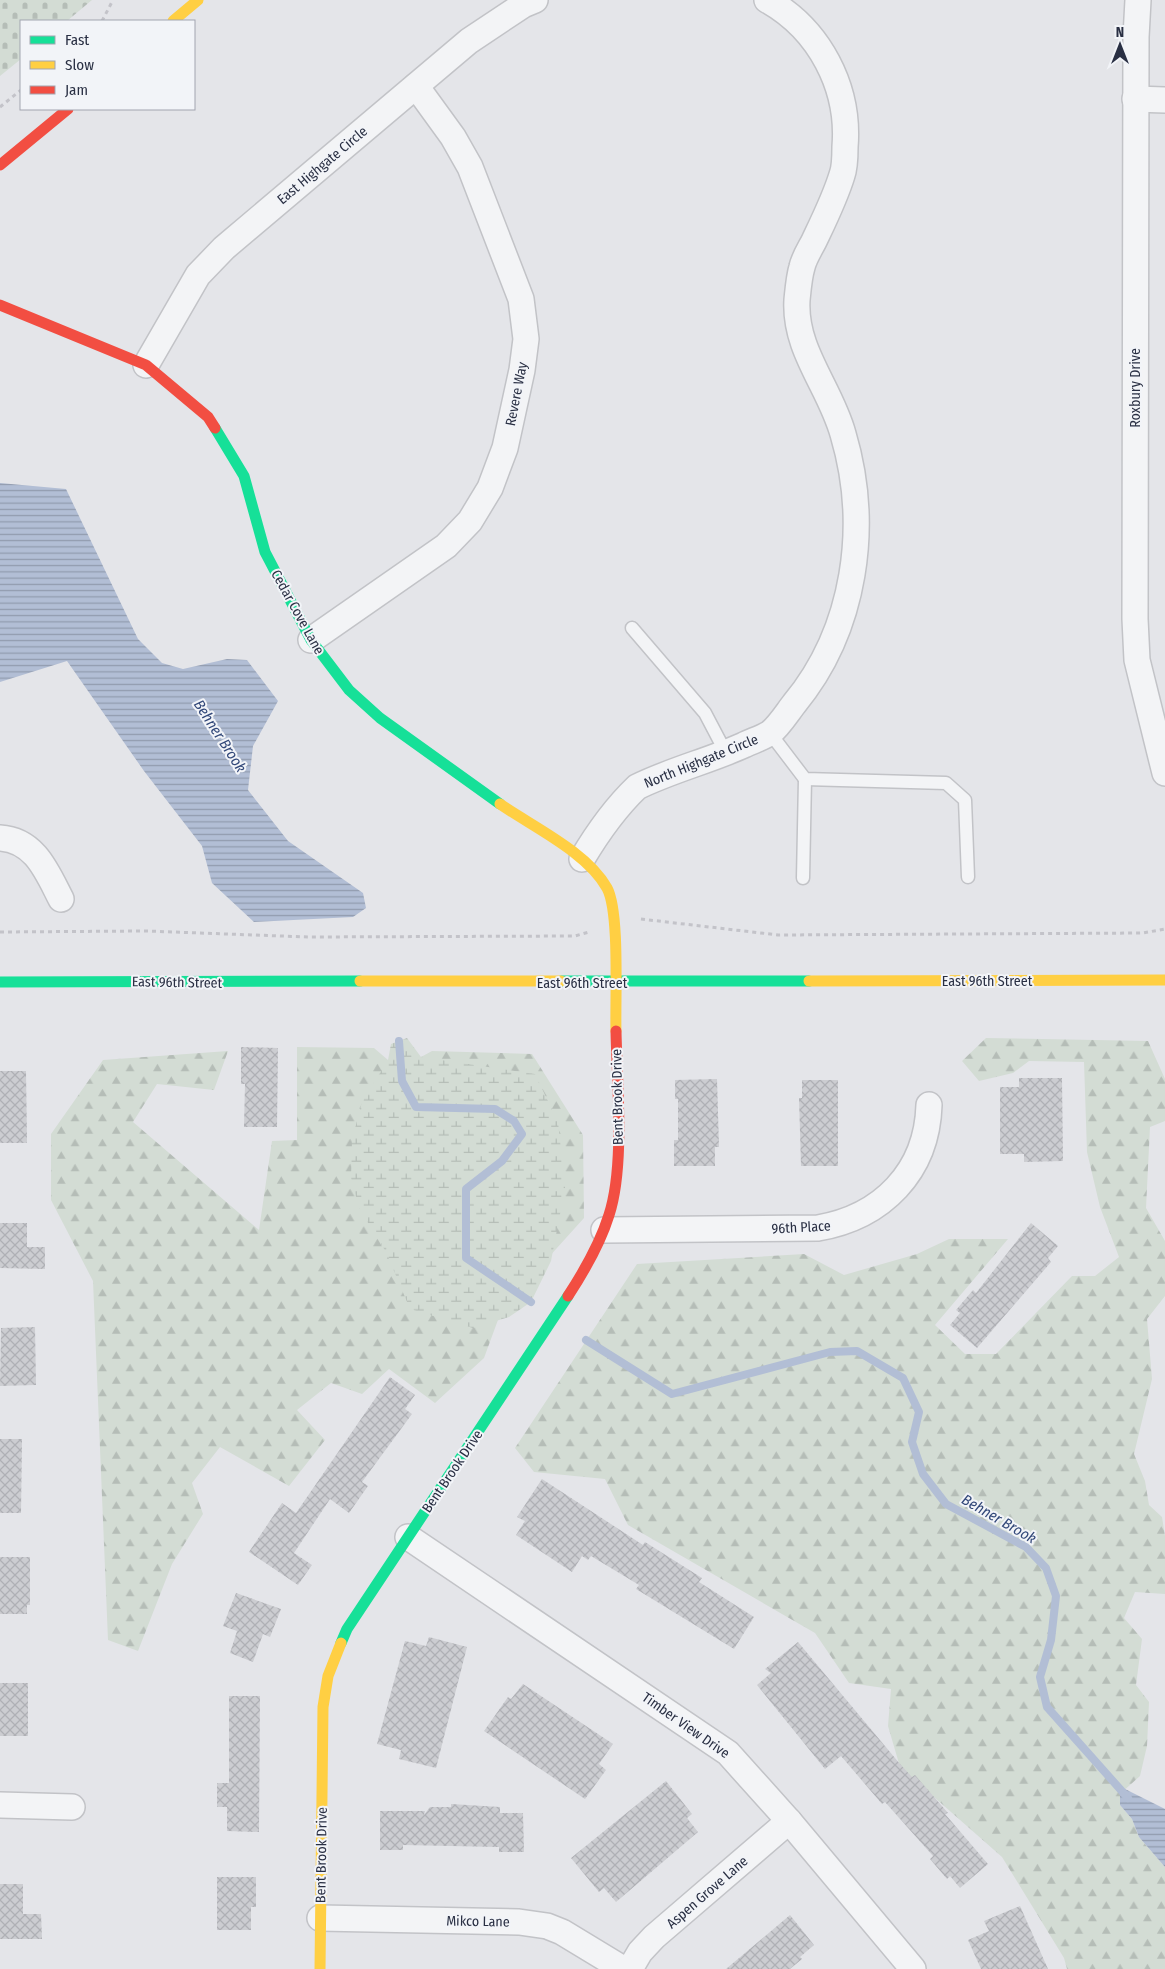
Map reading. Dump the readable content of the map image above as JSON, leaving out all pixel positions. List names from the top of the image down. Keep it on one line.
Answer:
{"streets":{"street":["East Highgate Circle","Roxbury Drive","Revere Way","Cedar Cove Lane","North Highgate Circle","East 96th Street","Bent Brook Drive","96th Place","Timber View Drive","Aspen Grove Lane","Mikco Lane"]},"crossings":[["East Highgate Circle","Revere Way"],["East Highgate Circle","Cedar Cove Lane"],["Revere Way","Cedar Cove Lane"],["Cedar Cove Lane","North Highgate Circle"],["Cedar Cove Lane","East 96th Street"],["Cedar Cove Lane","Bent Brook Drive"],["East 96th Street","Bent Brook Drive"],["Bent Brook Drive","96th Place"],["Bent Brook Drive","Timber View Drive"],["Bent Brook Drive","Mikco Lane"],["Timber View Drive","Aspen Grove Lane"]],"water":["Behner Brook"],"legend":["Fast","Slow","Jam"],"north":"top"}
